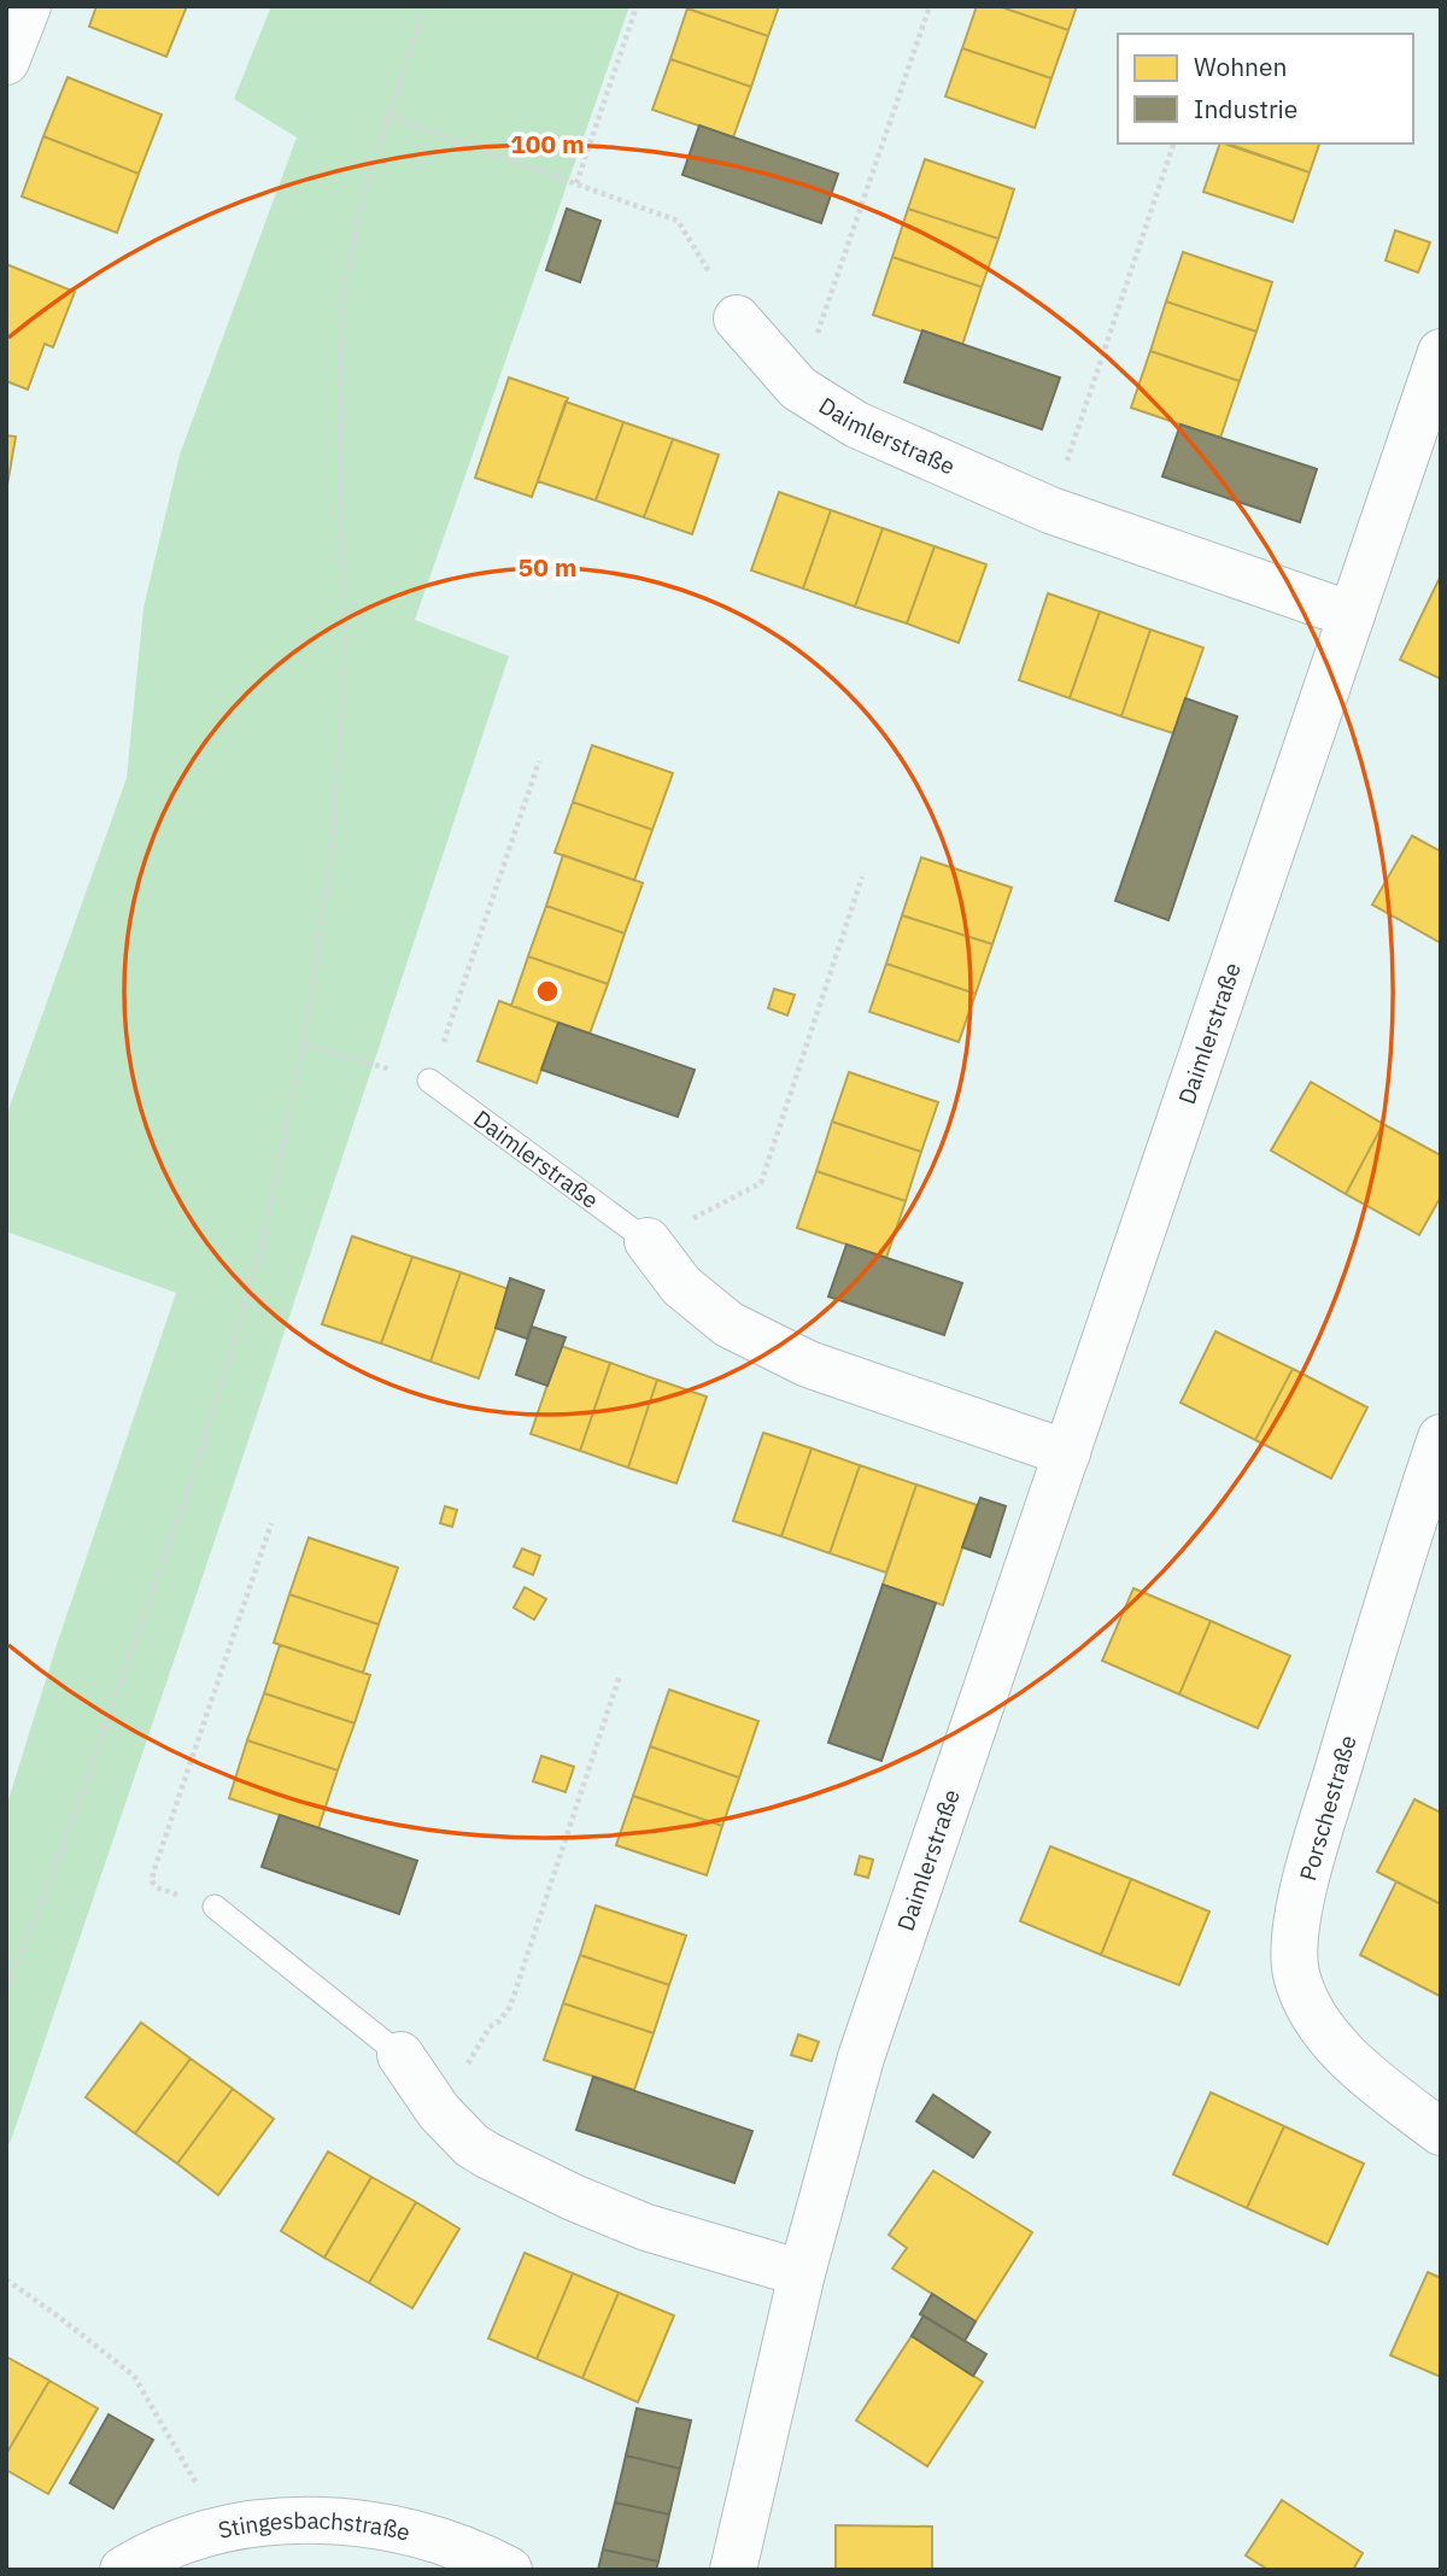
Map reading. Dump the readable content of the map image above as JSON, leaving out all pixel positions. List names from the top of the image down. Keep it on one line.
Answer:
{"streets":{"street":["Daimlerstraße","Porschestraße","Stingesbachstraße"]},"legend":["Wohnen","Industrie"],"rings":["100 m","50 m"]}
